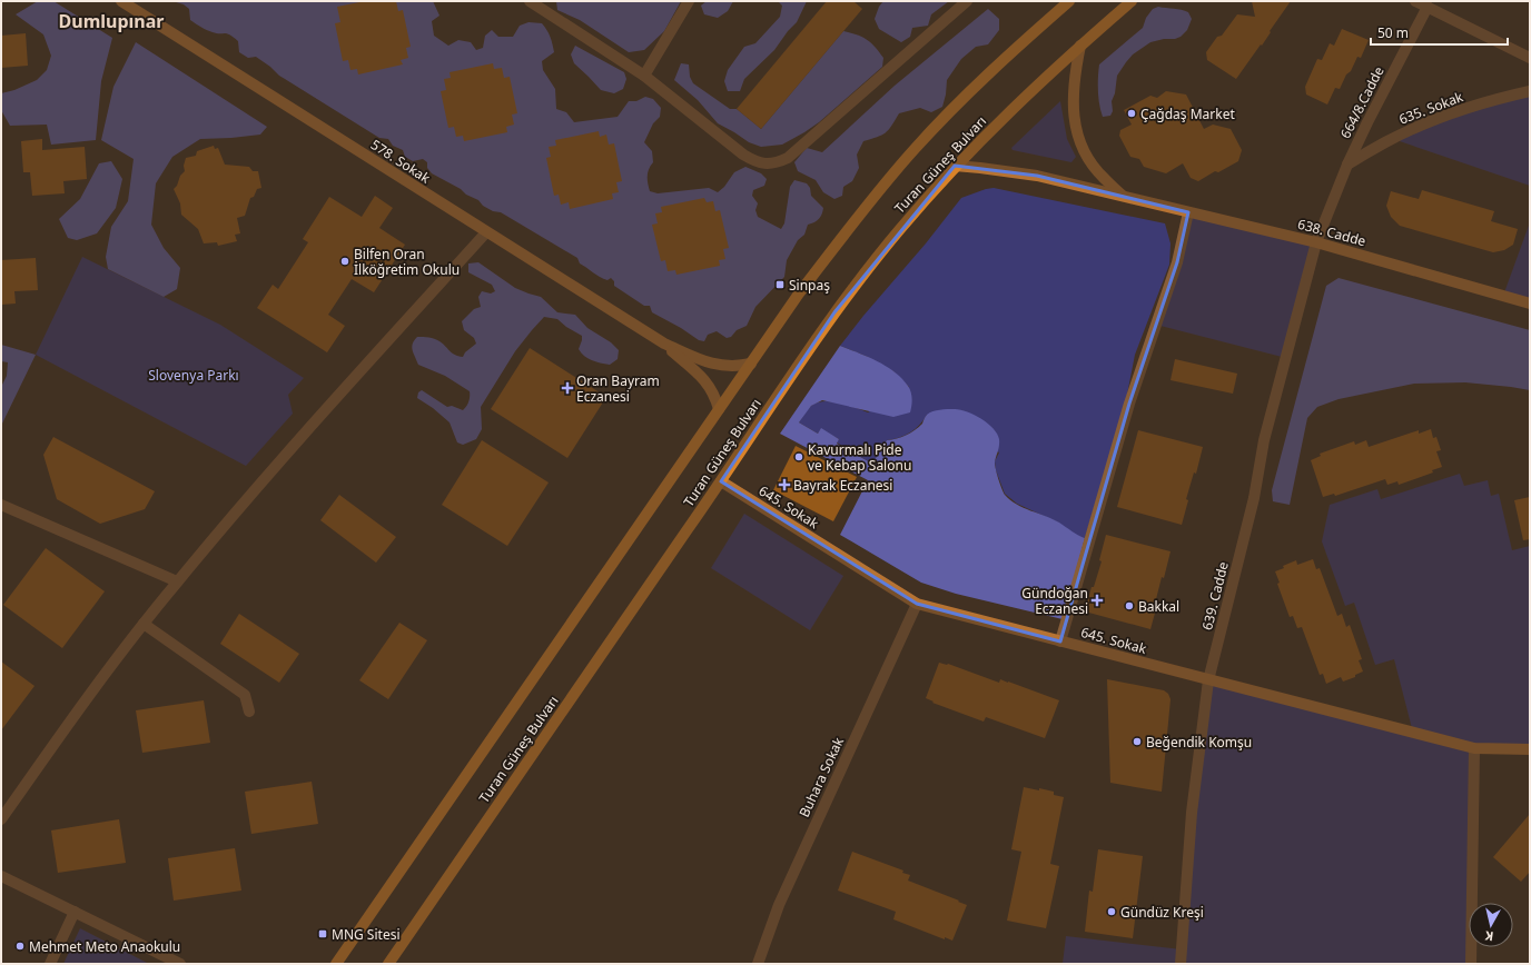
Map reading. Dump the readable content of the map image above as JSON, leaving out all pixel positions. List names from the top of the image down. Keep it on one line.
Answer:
{"streets":{"main road":["Turan Güneş Bulvarı"],"street":["664/8.Cadde","635. Sokak","578. Sokak","638. Cadde","645. Sokak","639. Cadde","Buhara Sokak"]},"crossings":[["664/8.Cadde","635. Sokak"],["664/8.Cadde","638. Cadde"],["664/8.Cadde","639. Cadde"],["Turan Güneş Bulvarı","638. Cadde"],["Turan Güneş Bulvarı","645. Sokak"],["638. Cadde","639. Cadde"],["645. Sokak","639. Cadde"],["645. Sokak","Buhara Sokak"]],"districts":["Dumlupınar"],"parks":["Slovenya Parkı"],"places":{"other":["Çağdaş Market","Bilfen Oran İlköğretim Okulu","Kavurmalı Pide ve Kebap Salonu","Bakkal","Beğendik Komşu","Gündüz Kreşi","Mehmet Meto Anaokulu"],"transit":["Sinpaş","MNG Sitesi"],"health":["Oran Bayram Eczanesi","Bayrak Eczanesi","Gündoğan Eczanesi"]},"scale_bar":"50 m","north":"bottom"}
